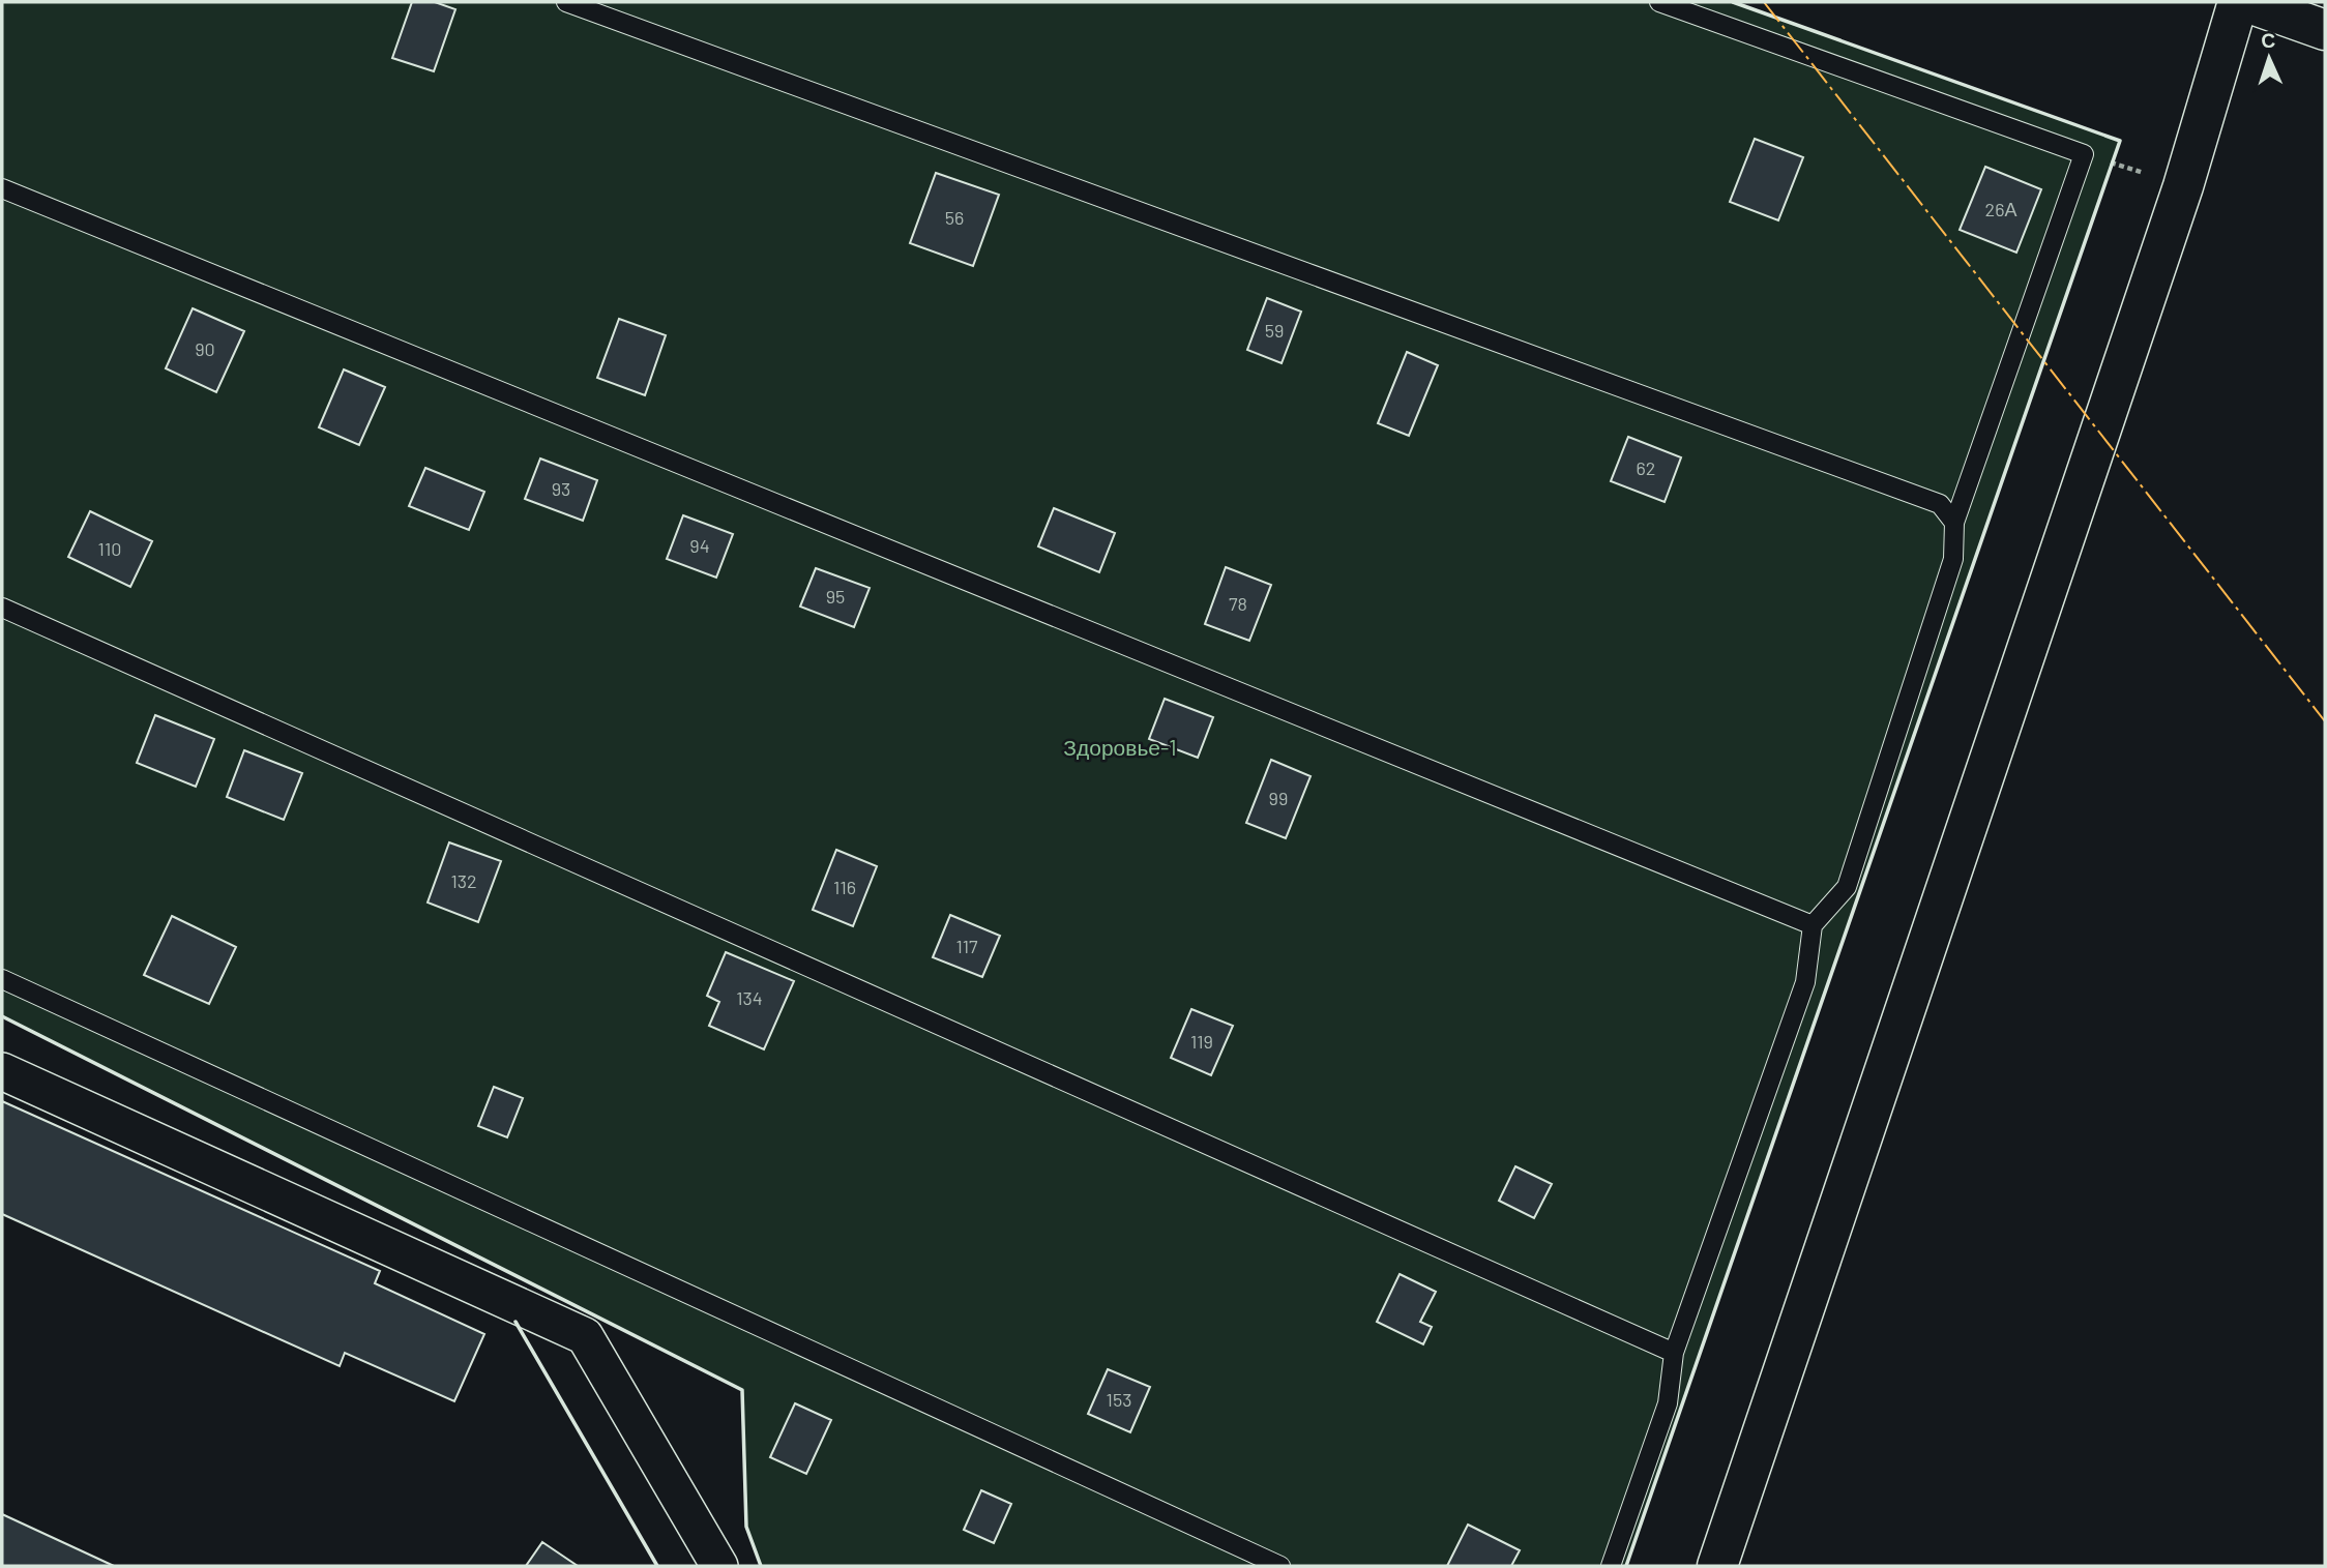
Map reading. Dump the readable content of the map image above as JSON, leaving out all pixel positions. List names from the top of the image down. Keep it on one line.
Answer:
{"parks":["Здоровье-1"],"house_numbers":["26А","56","59","90","62","93","94","110","95","78","99","132","116","117","134","119","153"],"north":"top"}
